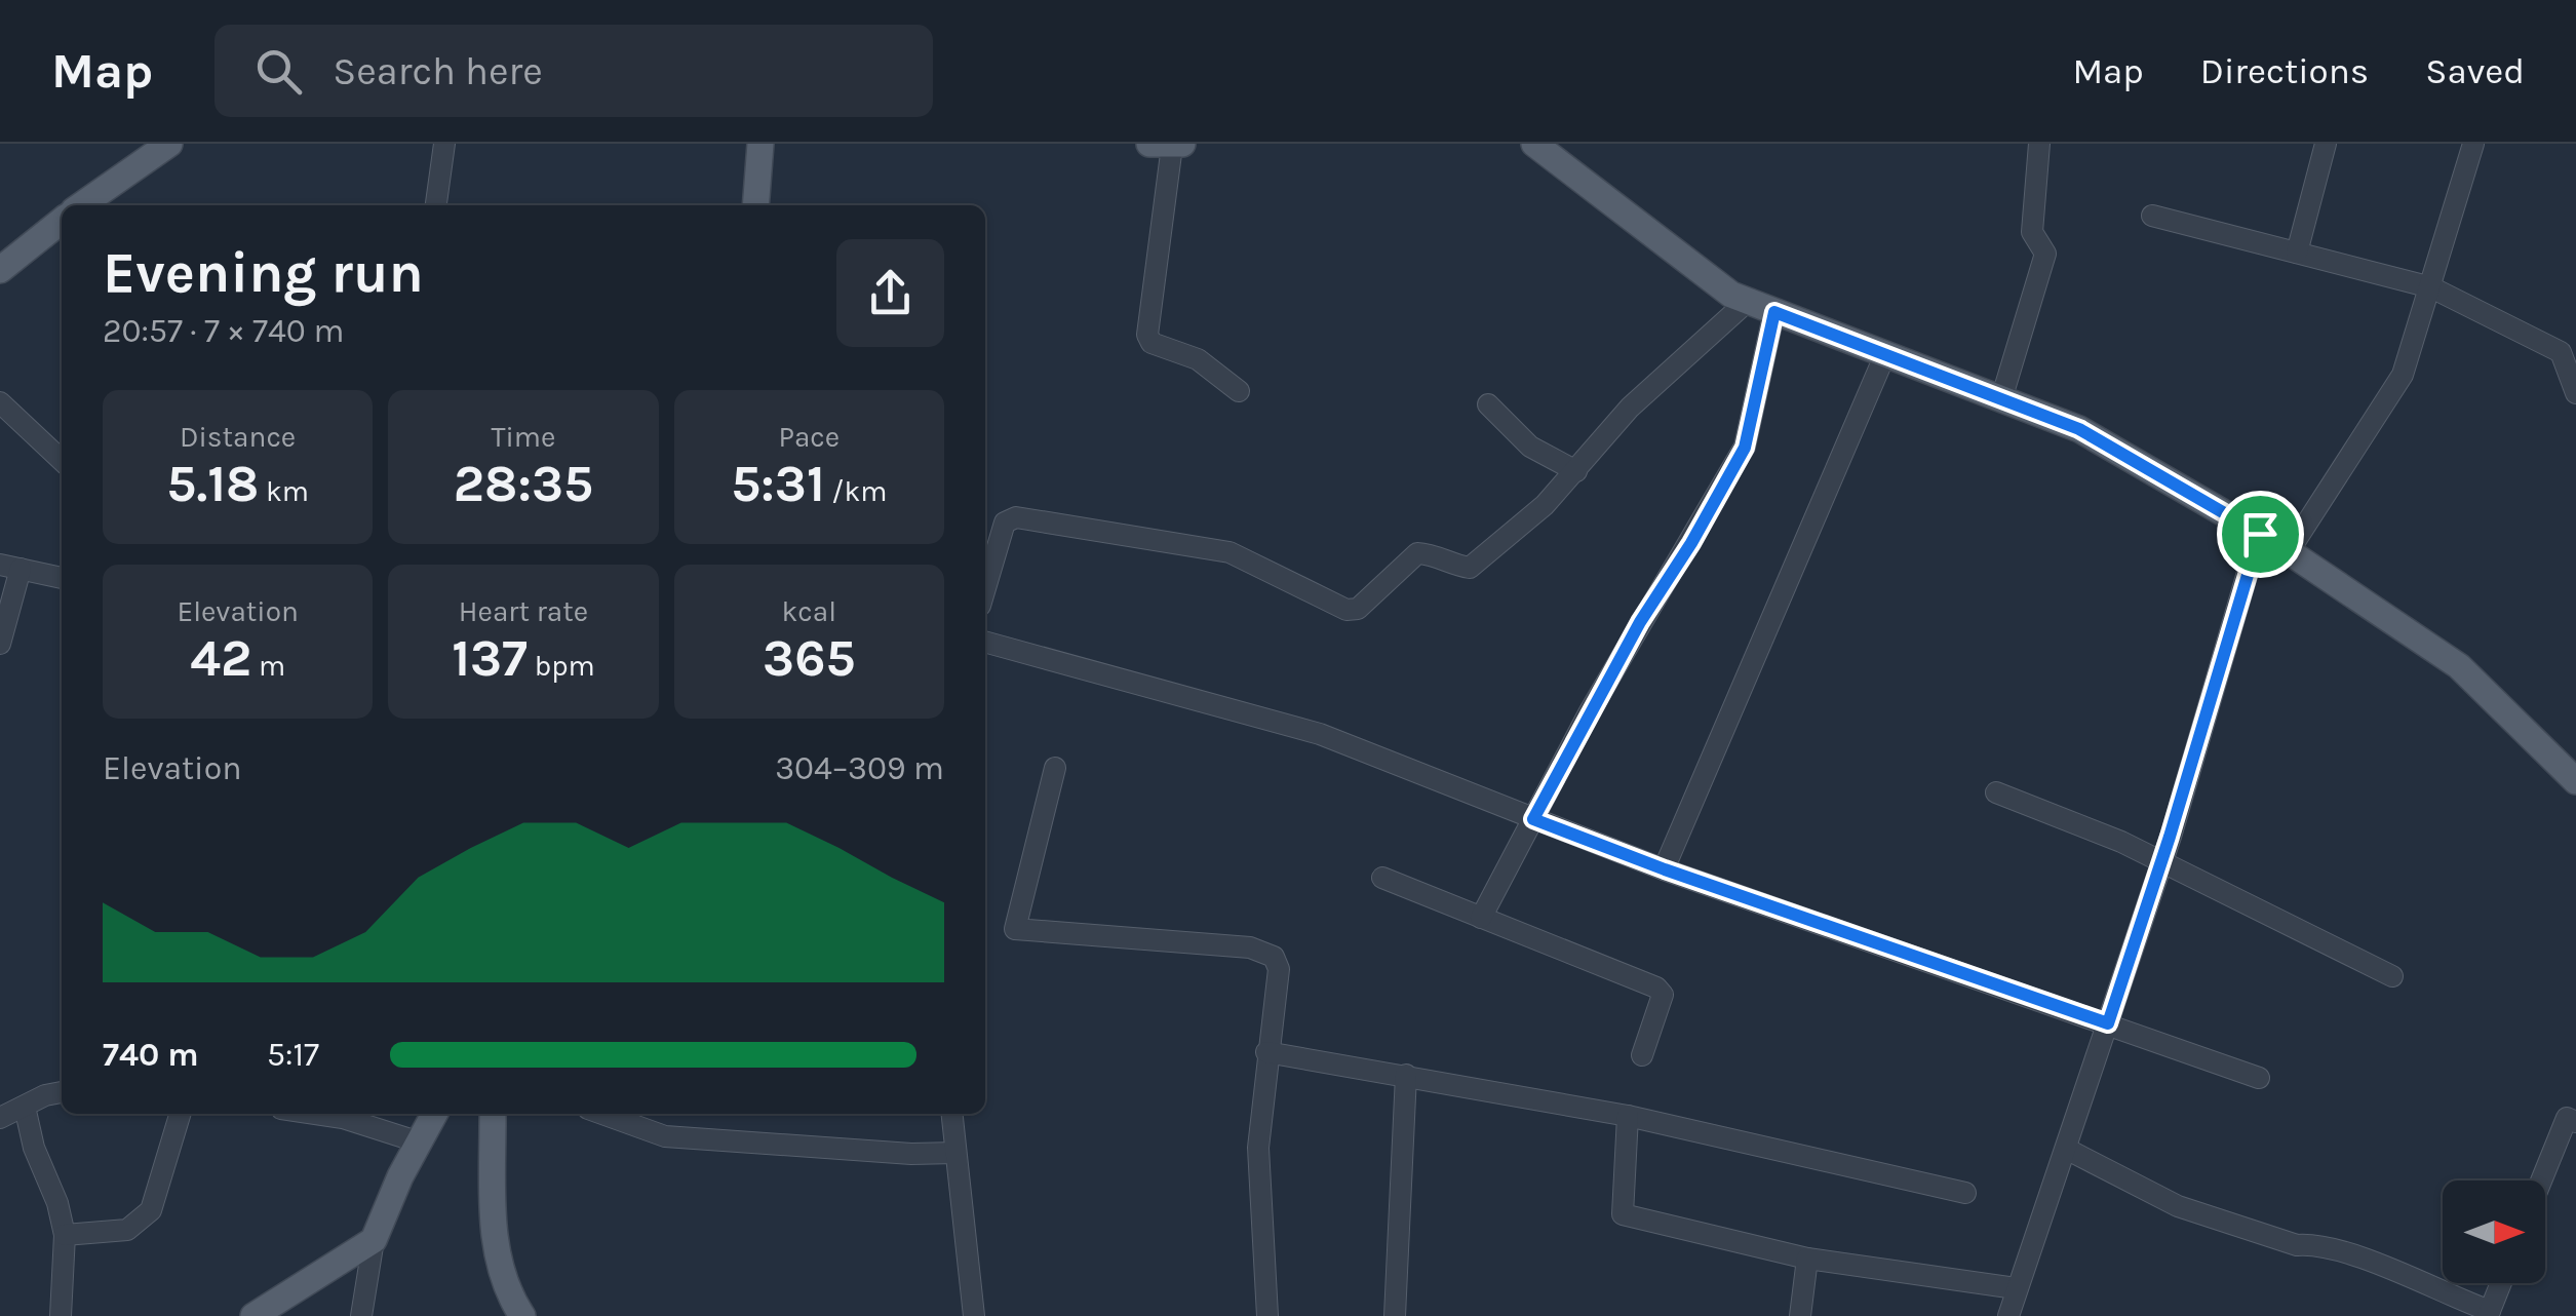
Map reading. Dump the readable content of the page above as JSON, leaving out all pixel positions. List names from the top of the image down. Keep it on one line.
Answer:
{"north":"right","page":{"header":"Map","search":"Search here","nav":["Map","Directions","Saved"],"heading":["Evening run","20:57 · 7 × 740 m"],"stats":[["Distance","5.18 km"],["Time","28:35"],["Pace","5:31 /km"],["Elevation","42 m"],["Heart rate","137 bpm"],["kcal","365"]],"chart":["Elevation","304–309 m"],"list":[{"name":"740 m","note":"5:17"}]}}
